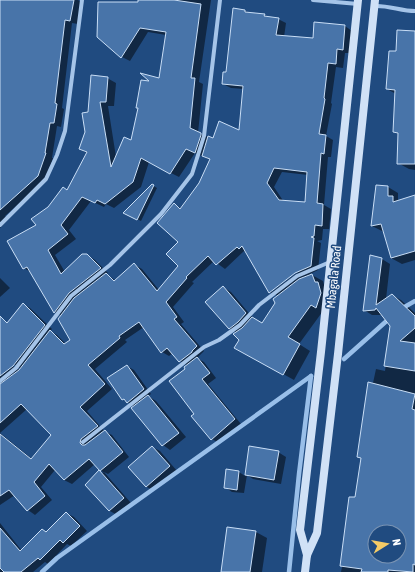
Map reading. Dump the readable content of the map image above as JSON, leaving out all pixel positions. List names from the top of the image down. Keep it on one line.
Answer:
{"streets":{"street":["Mbagala Road"]},"north":"right"}
